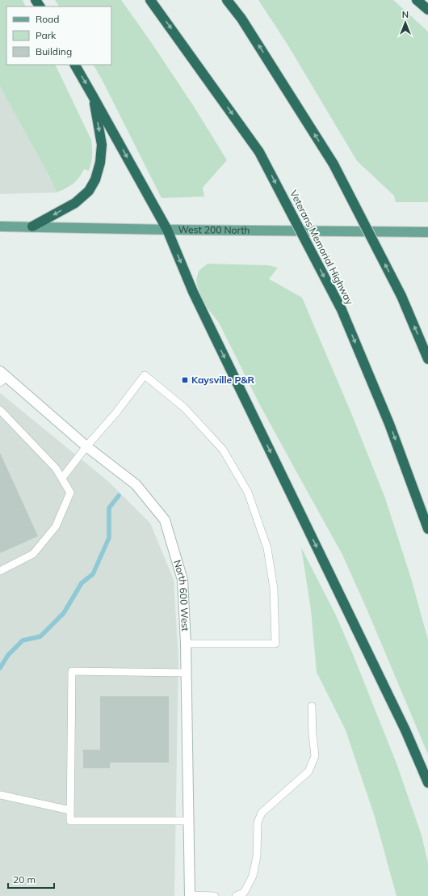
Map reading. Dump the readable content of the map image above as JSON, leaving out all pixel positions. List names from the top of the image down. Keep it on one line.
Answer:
{"streets":{"highway":["Veterans Memorial Highway"],"main road":["West 200 North"],"street":["North 600 West"]},"places":{"transit":["Kaysville P&R"]},"legend":["Road","Park","Building"],"scale_bar":"20 m","north":"top"}
